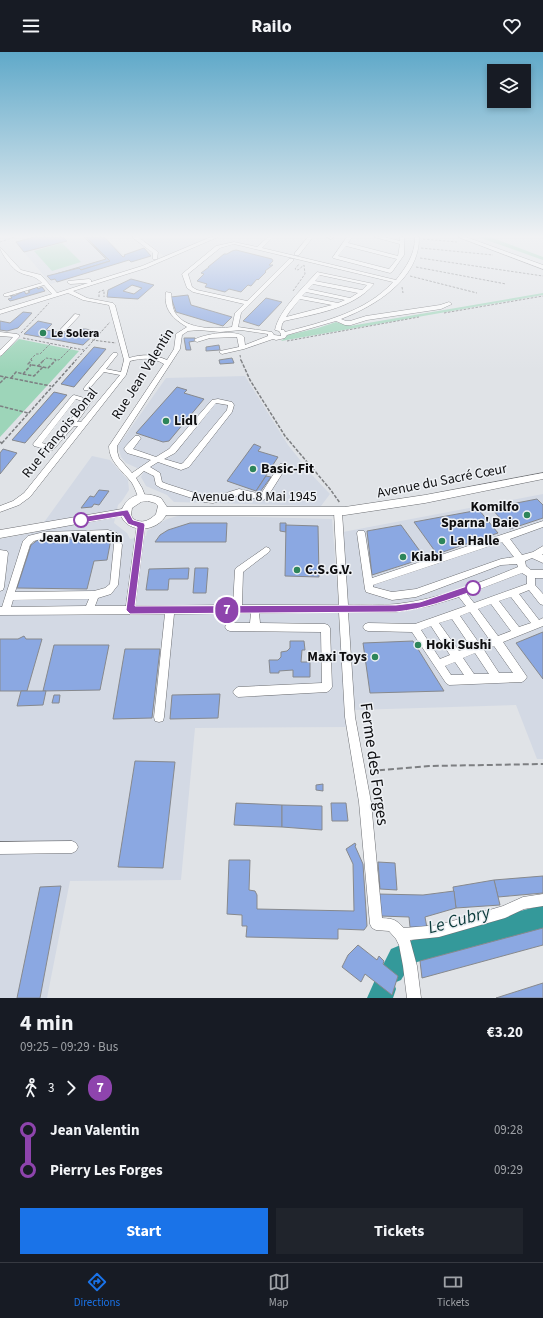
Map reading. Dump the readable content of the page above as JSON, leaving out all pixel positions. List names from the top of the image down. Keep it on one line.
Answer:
{"streets":{"main road":["Avenue du Sacré Cœur","Avenue du 8 Mai 1945"],"street":["Rue Jean Valentin","Rue François Bonal","Ferme des Forges"]},"crossings":[["Rue Jean Valentin","Avenue du 8 Mai 1945"],["Avenue du Sacré Cœur","Avenue du 8 Mai 1945"],["Avenue du Sacré Cœur","Ferme des Forges"],["Avenue du 8 Mai 1945","Ferme des Forges"]],"water":["Le Cubry"],"places":["Le Solera","Lidl","Basic-Fit","Komilfo Sparna' Baie","Jean Valentin","La Halle","Kiabi","C.S.G.V.","Hoki Sushi","Maxi Toys"],"lines":["bus line 7"],"page":{"header":"Railo","on_map":"7","heading":["4 min","09:25 – 09:29 · Bus","€3.20"],"legs":["3","7"],"list":[{"name":"Jean Valentin","value":"09:28"},{"name":"Pierry Les Forges","value":"09:29"}],"buttons":["Start","Tickets"],"tabs":["Directions","Map","Tickets"]}}
